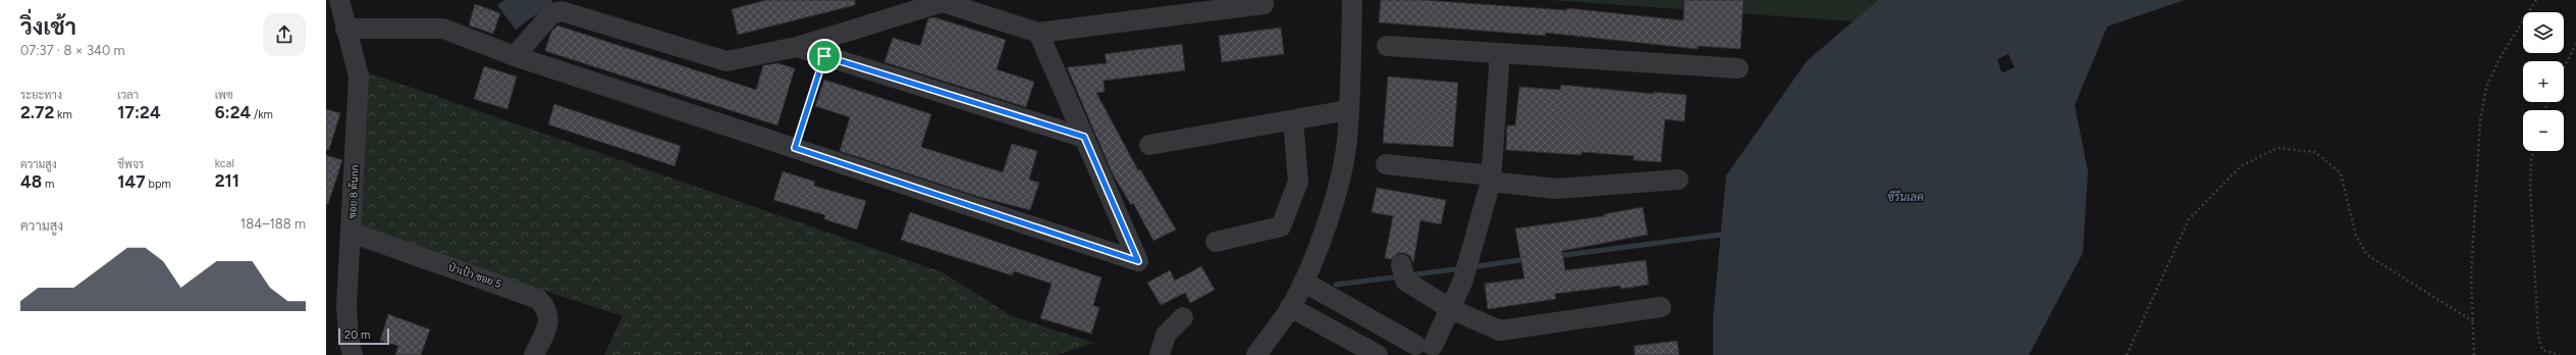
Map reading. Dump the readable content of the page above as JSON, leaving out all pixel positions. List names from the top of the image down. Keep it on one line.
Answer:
{"streets":{"street":["ซอย 8 ต้นกก","ป่าเป้า ซอย 5"]},"crossings":[["ซอย 8 ต้นกก","ป่าเป้า ซอย 5"]],"water":["ซีรีนเลค"],"scale_bar":"20 m","page":{"heading":["วิ่งเช้า","07:37 · 8 × 340 m"],"map_buttons":["+","−"],"stats":[["ระยะทาง","2.72 km"],["เวลา","17:24"],["เพซ","6:24 /km"],["ความสูง","48 m"],["ชีพจร","147 bpm"],["kcal","211"]],"chart":["ความสูง","184–188 m"],"scale":"20 m"}}
